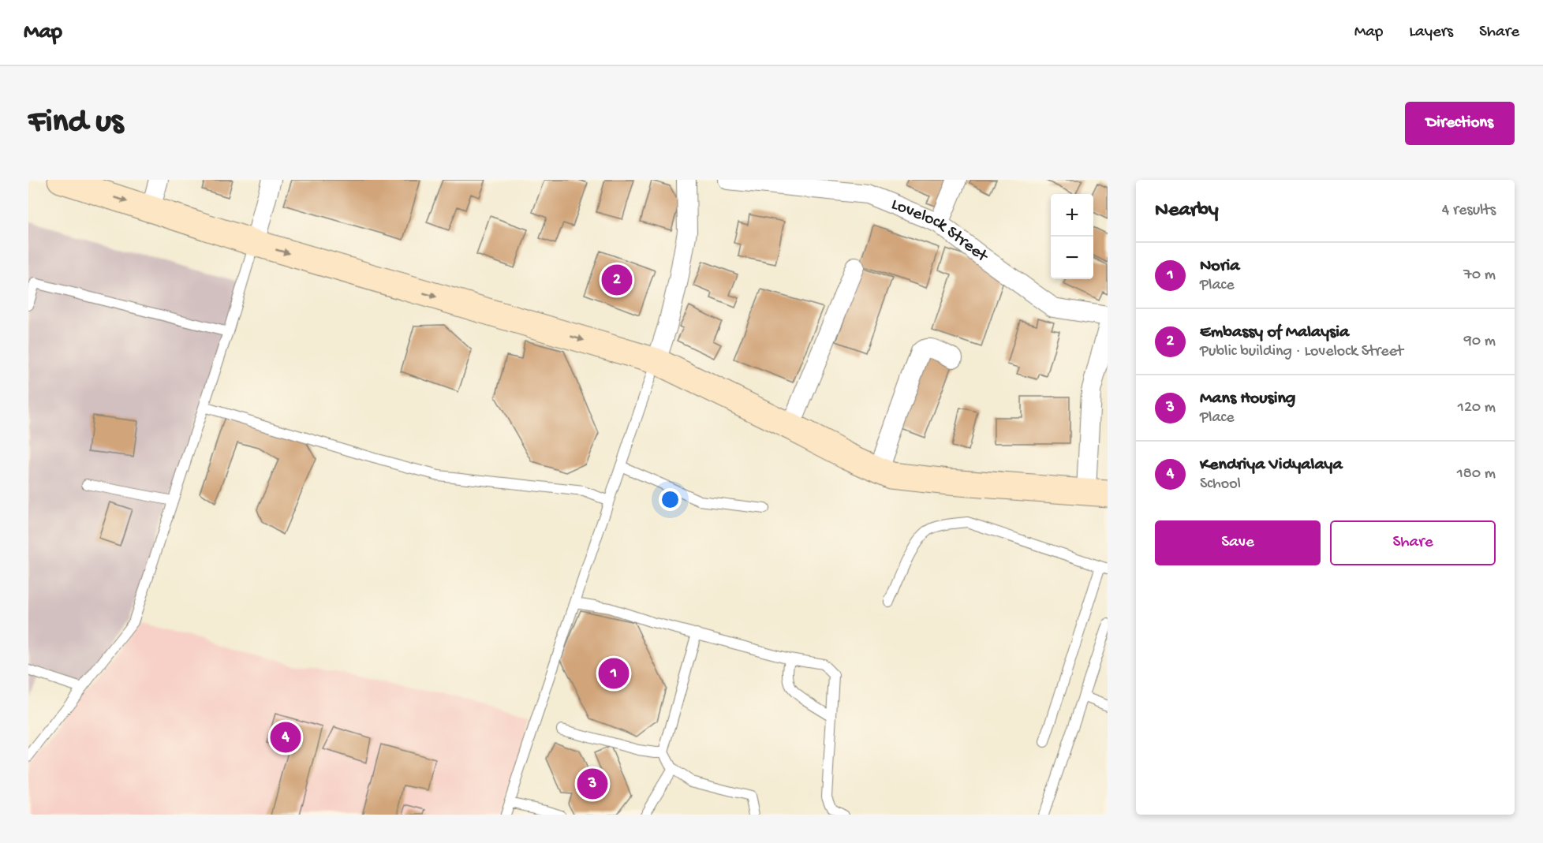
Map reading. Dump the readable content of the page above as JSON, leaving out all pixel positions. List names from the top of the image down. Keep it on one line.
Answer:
{"streets":{"street":["Lovelock Street"]},"page":{"header":"Map","nav":["Map","Layers","Share"],"buttons":["Directions",["Save","Share"]],"title":"Find us","heading":["Nearby","4 results"],"map_buttons":["+","−"],"list":[{"mark":"1","name":"Noria","note":"Place","value":"70 m"},{"mark":"2","name":"Embassy of Malaysia","note":"Public building · Lovelock Street","value":"90 m"},{"mark":"3","name":"Mans Housing","note":"Place","value":"120 m"},{"mark":"4","name":"Kendriya Vidyalaya","note":"School","value":"180 m"}],"pins":["2","1","4","3"]}}
